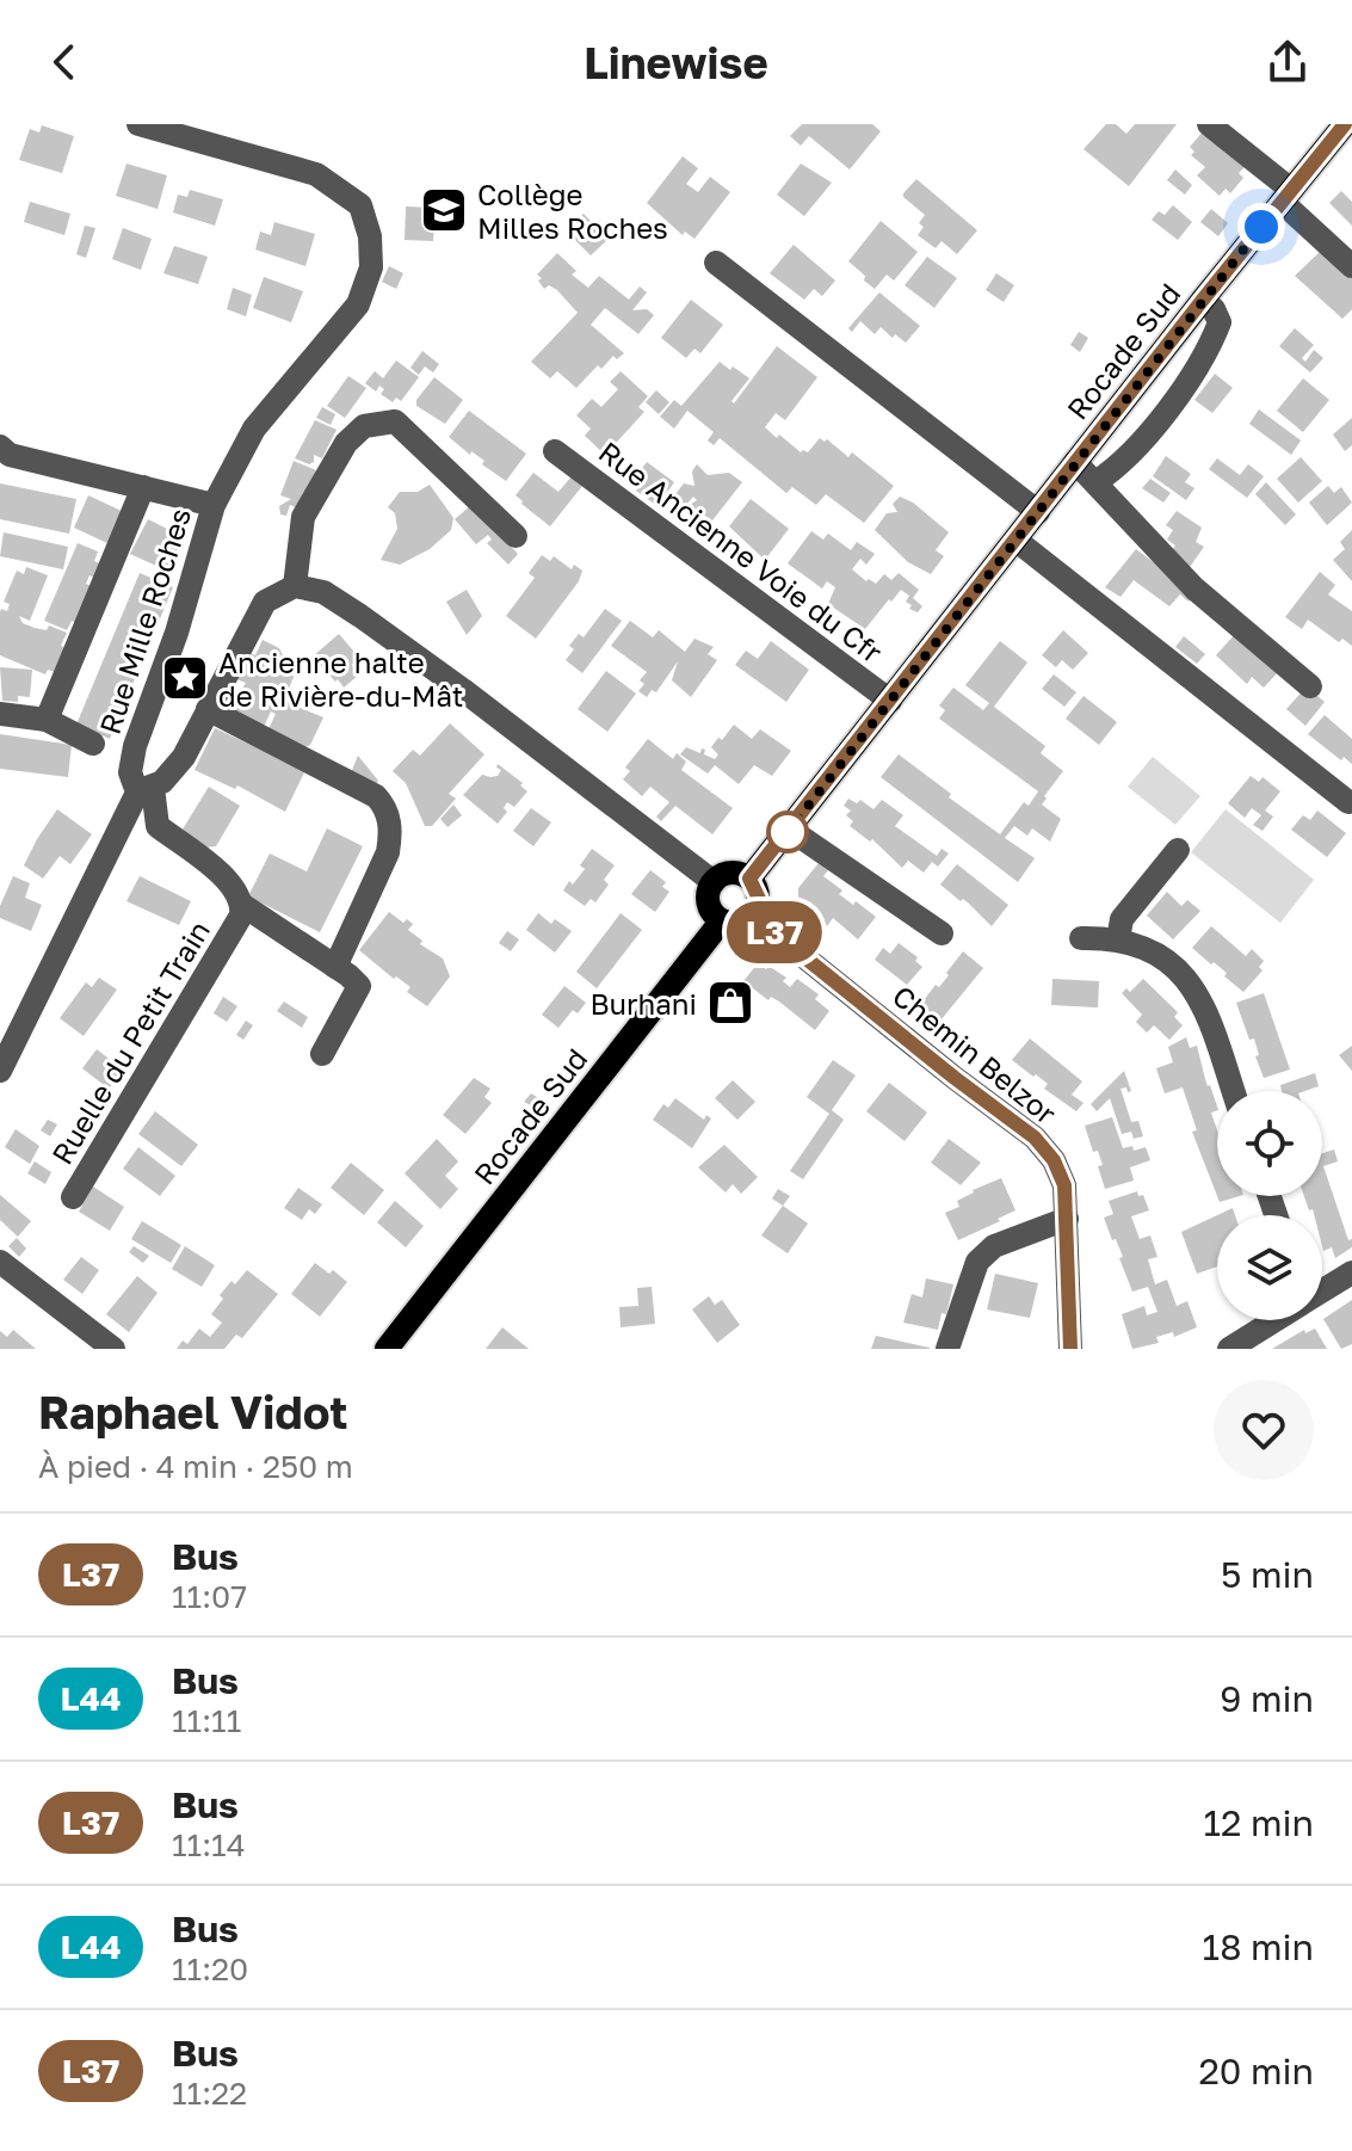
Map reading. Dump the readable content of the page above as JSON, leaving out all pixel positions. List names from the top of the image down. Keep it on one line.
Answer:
{"streets":{"main road":["Rocade Sud"],"street":["Rue Ancienne Voie du Cfr","Rue Mille Roches","Ruelle du Petit Train","Chemin Belzor"]},"crossings":[["Rocade Sud","Rue Ancienne Voie du Cfr"],["Rocade Sud","Chemin Belzor"],["Rue Mille Roches","Ruelle du Petit Train"]],"places":{"school or university":["Collège Milles Roches"],"place":["Ancienne halte de Rivière-du-Mât"],"shop":["Burhani"]},"lines":["bus line L37"],"page":{"header":"Linewise","on_map":"L37","heading":["Raphael Vidot","À pied · 4 min · 250 m"],"list":[{"mark":"L37","name":"Bus","note":"11:07","value":"5 min"},{"mark":"L44","name":"Bus","note":"11:11","value":"9 min"},{"mark":"L37","name":"Bus","note":"11:14","value":"12 min"},{"mark":"L44","name":"Bus","note":"11:20","value":"18 min"},{"mark":"L37","name":"Bus","note":"11:22","value":"20 min"}]}}
